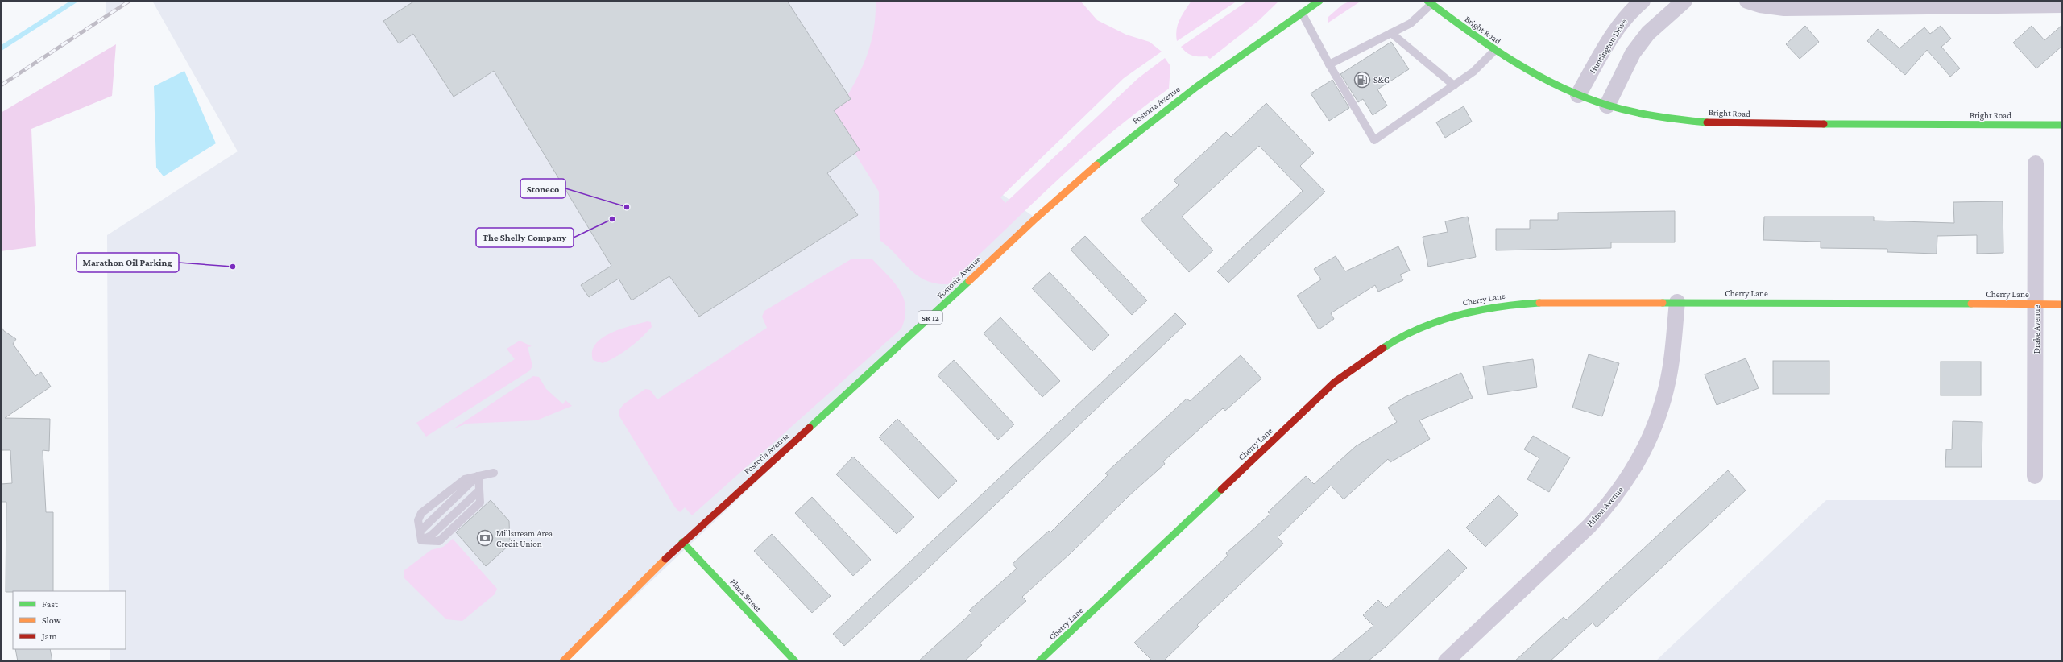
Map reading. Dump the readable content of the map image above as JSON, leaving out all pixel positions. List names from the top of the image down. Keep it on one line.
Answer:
{"streets":{"main road":["Bright Road","Fostoria Avenue","Cherry Lane","SR 12","Plaza Street"],"street":["Huntington Drive","Drake Avenue","Hilton Avenue"]},"crossings":[["Bright Road","Huntington Drive"],["Fostoria Avenue","Plaza Street"],["Cherry Lane","Drake Avenue"],["Cherry Lane","Hilton Avenue"]],"places":{"fuel station":["S&G"],"other":["Stoneco","The Shelly Company","Marathon Oil Parking"],"bank":["Millstream Area Credit Union"]},"legend":["Fast","Slow","Jam"]}
